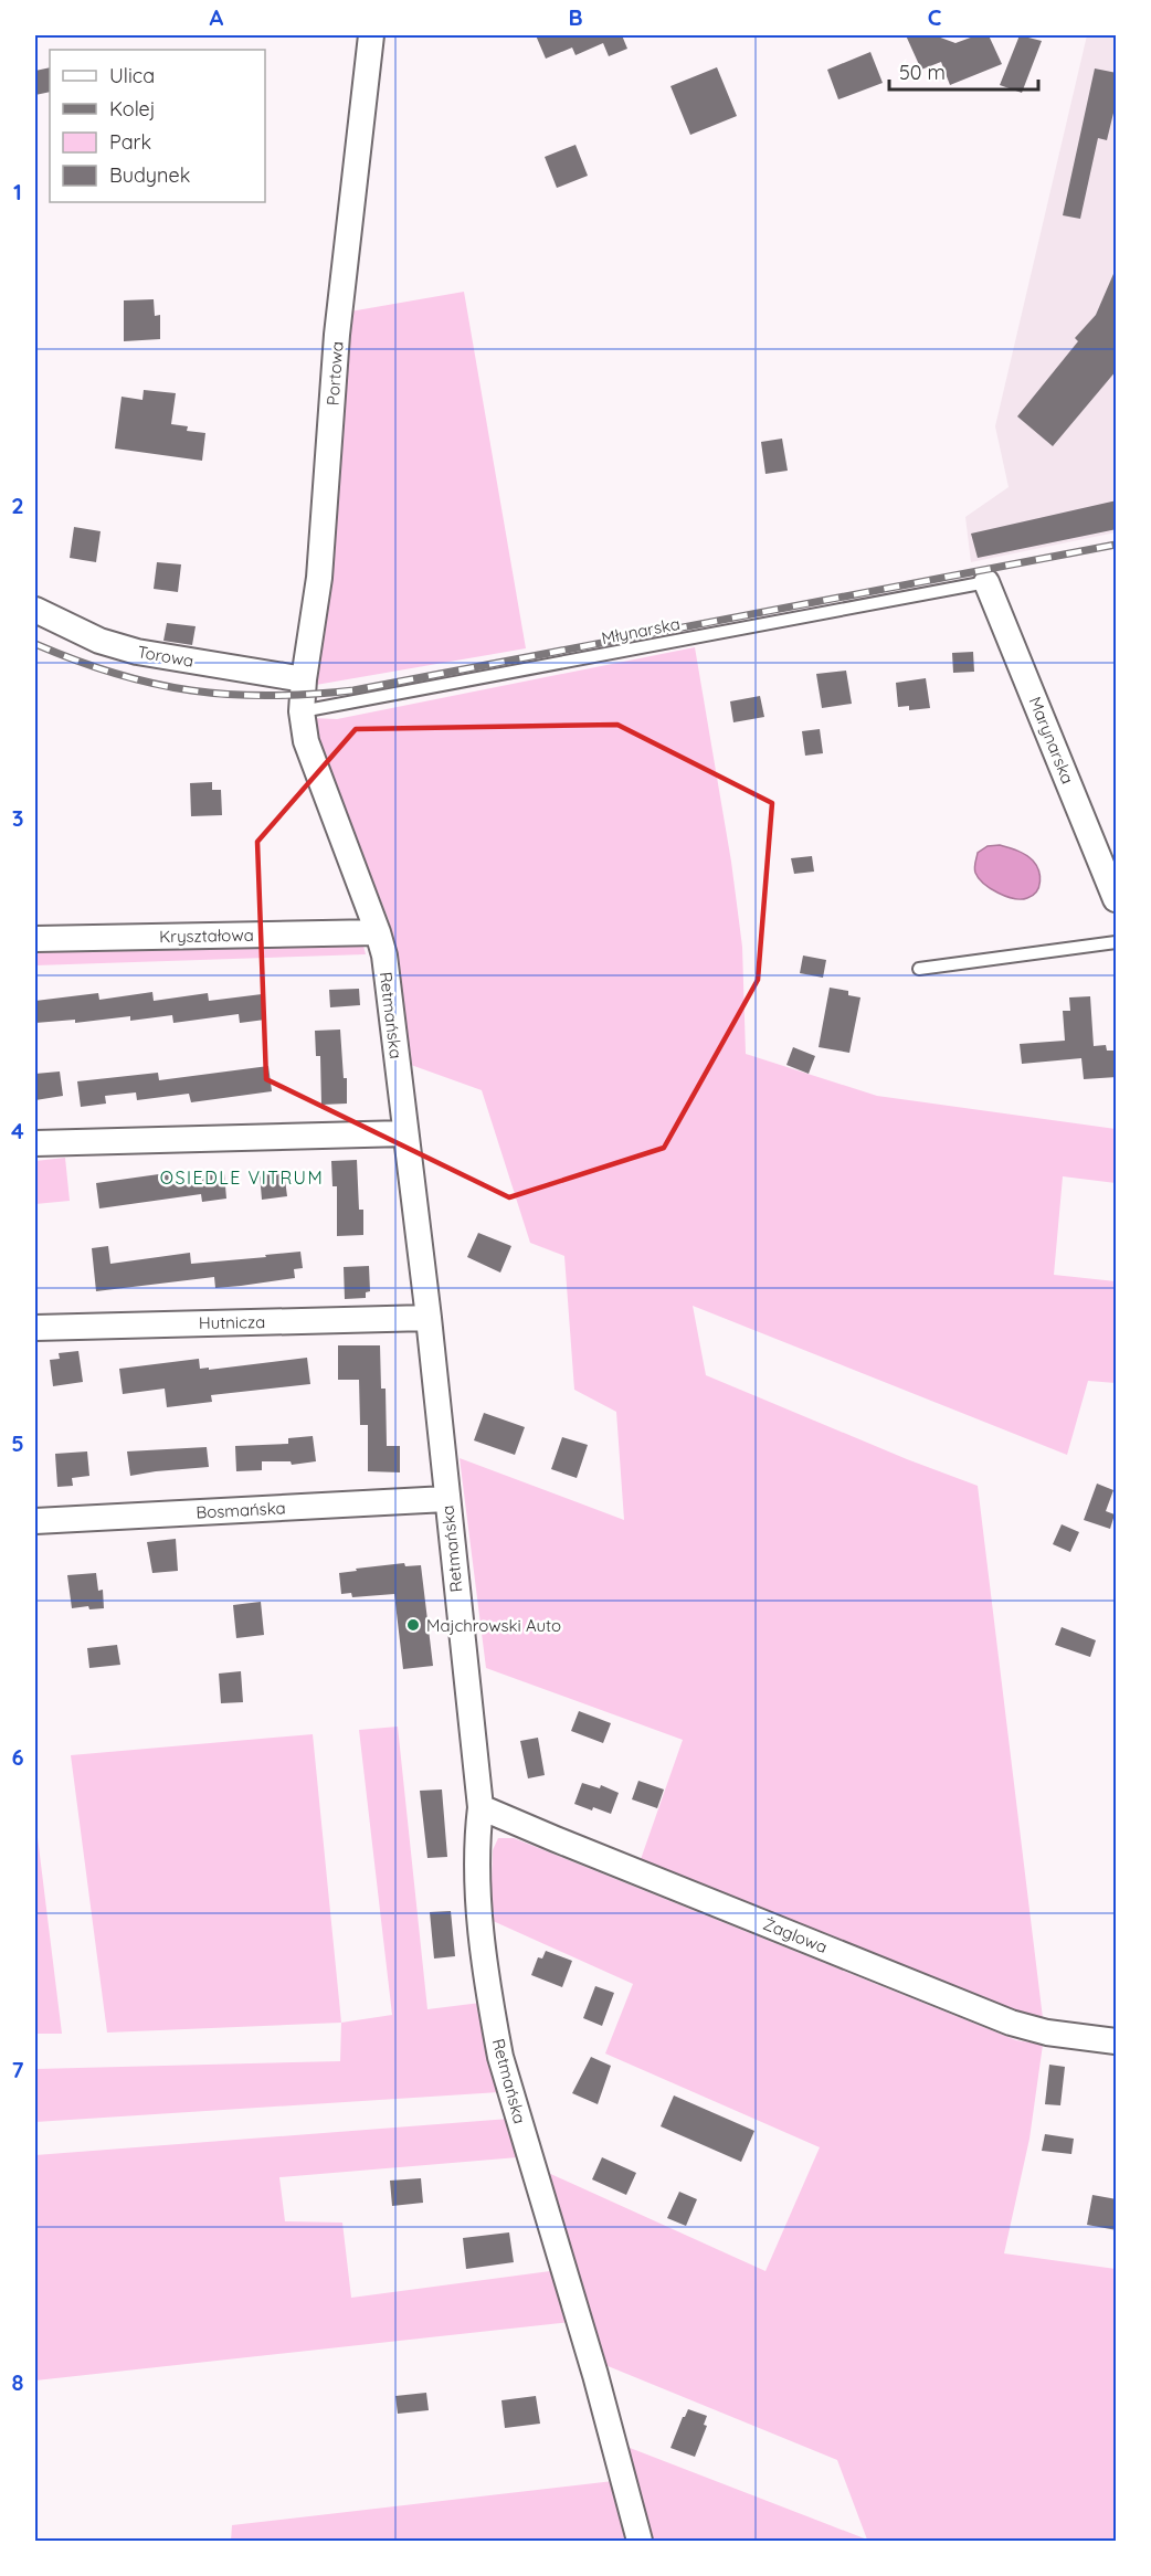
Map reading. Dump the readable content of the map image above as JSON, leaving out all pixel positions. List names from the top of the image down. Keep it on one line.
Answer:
{"streets":{"street":["Portowa","Torowa","Marynarska","Kryształowa","Retmańska","Hutnicza","Bosmańska","Żaglowa"],"lane":["Młynarska"]},"crossings":[["Portowa","Młynarska"],["Portowa","Torowa"],["Portowa","Retmańska"],["Młynarska","Marynarska"],["Młynarska","Retmańska"],["Kryształowa","Retmańska"],["Retmańska","Hutnicza"],["Retmańska","Bosmańska"],["Retmańska","Żaglowa"]],"districts":["OSIEDLE VITRUM"],"places":["Majchrowski Auto"],"legend":["Ulica","Kolej","Park","Budynek"],"scale_bar":"50 m","grid":{"columns":["A","B","C"],"rows":["1","2","3","4","5","6","7","8"]}}
